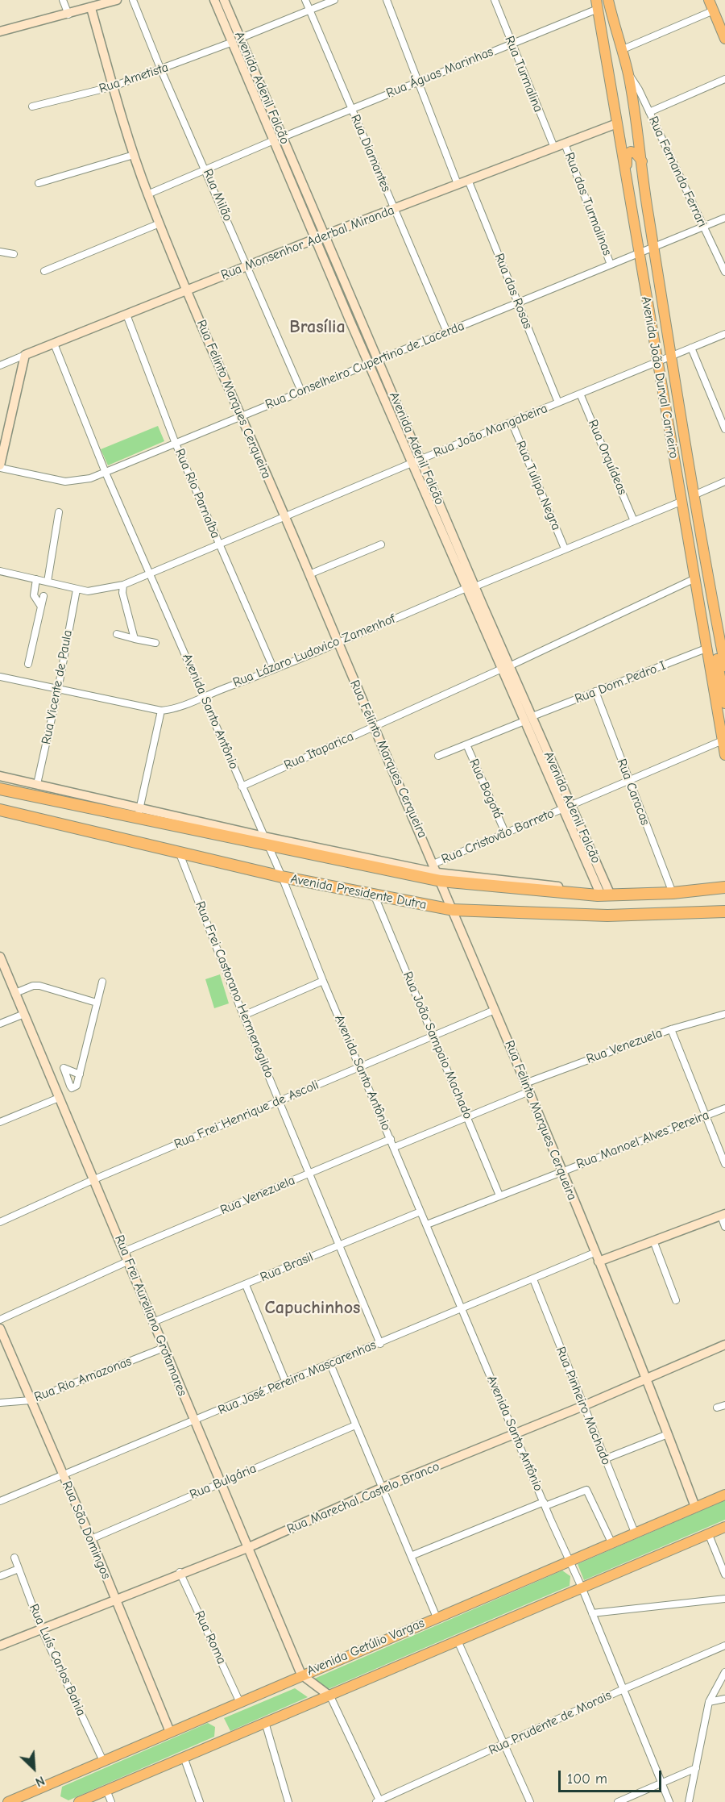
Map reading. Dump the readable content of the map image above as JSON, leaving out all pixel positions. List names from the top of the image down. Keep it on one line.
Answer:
{"streets":{"highway":["Avenida Presidente Dutra"],"main road":["Avenida João Durval Carneiro","Avenida Getúlio Vargas"],"street":["Rua Águas Marinhas","Rua Turmalina","Rua Ametista","Avenida Adenil Falcão","Rua Diamantes","Rua Fernando Ferrari","Rua Milão","Rua das Turmalinas","Rua Monsenhor Aderbal Miranda","Rua das Rosas","Rua Conselheiro Cupertino de Lacerda","Rua Felinto Marques Cerqueira","Rua João Mangabeira","Rua Orquídeas","Rua Tulipa Negra","Rua Rio Parnaíba","Rua Lázaro Ludovico Zamenhof","Rua Dom Pedro I","Rua Vicente de Paula","Avenida Santo Antônio","Rua Itaparica","Rua Bogotá","Rua Caracas","Rua Cristovão Barreto","Rua Frei Castorano Hermenegildo","Rua João Sampaio Machado","Rua Venezuela","Rua Frei Henrique de Ascoli","Rua Manoel Alves Pereira","Rua Brasil","Rua Frei Aureliano Grotamares","Rua José Pereira Mascarenhas","Rua Rio Amazonas","Rua Pinheiro Machado","Rua Bulgária","Rua Marechal Castelo Branco","Rua São Domingos","Rua Roma","Rua Luís Carlos Bahia","Rua Prudente de Morais"]},"crossings":[["Rua Águas Marinhas","Rua Turmalina"],["Rua Águas Marinhas","Avenida Adenil Falcão"],["Rua Águas Marinhas","Rua Diamantes"],["Rua Águas Marinhas","Avenida João Durval Carneiro"],["Rua Turmalina","Rua Monsenhor Aderbal Miranda"],["Rua Ametista","Avenida Adenil Falcão"],["Rua Ametista","Rua Diamantes"],["Rua Ametista","Rua Milão"],["Rua Ametista","Rua Felinto Marques Cerqueira"],["Avenida Adenil Falcão","Rua Monsenhor Aderbal Miranda"],["Avenida Adenil Falcão","Rua Conselheiro Cupertino de Lacerda"],["Avenida Adenil Falcão","Rua João Mangabeira"],["Avenida Adenil Falcão","Rua Lázaro Ludovico Zamenhof"],["Avenida Adenil Falcão","Rua Dom Pedro I"],["Avenida Adenil Falcão","Rua Itaparica"],["Avenida Adenil Falcão","Rua Cristovão Barreto"],["Avenida Adenil Falcão","Avenida Presidente Dutra"],["Rua Diamantes","Rua Monsenhor Aderbal Miranda"],["Rua Diamantes","Rua Conselheiro Cupertino de Lacerda"],["Rua Fernando Ferrari","Rua Conselheiro Cupertino de Lacerda"],["Rua Fernando Ferrari","Avenida João Durval Carneiro"],["Rua Milão","Rua Monsenhor Aderbal Miranda"],["Rua Milão","Rua Conselheiro Cupertino de Lacerda"],["Rua das Turmalinas","Rua Monsenhor Aderbal Miranda"],["Rua das Turmalinas","Rua Conselheiro Cupertino de Lacerda"],["Rua Monsenhor Aderbal Miranda","Rua das Rosas"],["Rua Monsenhor Aderbal Miranda","Avenida João Durval Carneiro"],["Rua Monsenhor Aderbal Miranda","Rua Felinto Marques Cerqueira"],["Rua Monsenhor Aderbal Miranda","Rua Rio Parnaíba"],["Rua Monsenhor Aderbal Miranda","Avenida Santo Antônio"],["Rua das Rosas","Rua Conselheiro Cupertino de Lacerda"],["Rua das Rosas","Rua João Mangabeira"],["Rua Conselheiro Cupertino de Lacerda","Avenida João Durval Carneiro"],["Rua Conselheiro Cupertino de Lacerda","Rua Felinto Marques Cerqueira"],["Rua Conselheiro Cupertino de Lacerda","Rua Rio Parnaíba"],["Rua Conselheiro Cupertino de Lacerda","Avenida Santo Antônio"],["Avenida João Durval Carneiro","Rua João Mangabeira"],["Avenida João Durval Carneiro","Rua Lázaro Ludovico Zamenhof"],["Avenida João Durval Carneiro","Rua Dom Pedro I"],["Avenida João Durval Carneiro","Rua Itaparica"],["Avenida João Durval Carneiro","Rua Cristovão Barreto"],["Rua Felinto Marques Cerqueira","Rua João Mangabeira"],["Rua Felinto Marques Cerqueira","Rua Lázaro Ludovico Zamenhof"],["Rua Felinto Marques Cerqueira","Rua Itaparica"],["Rua Felinto Marques Cerqueira","Rua Cristovão Barreto"],["Rua Felinto Marques Cerqueira","Avenida Presidente Dutra"],["Rua Felinto Marques Cerqueira","Rua Venezuela"],["Rua Felinto Marques Cerqueira","Rua Frei Henrique de Ascoli"],["Rua Felinto Marques Cerqueira","Rua Manoel Alves Pereira"],["Rua Felinto Marques Cerqueira","Rua José Pereira Mascarenhas"],["Rua Felinto Marques Cerqueira","Rua Marechal Castelo Branco"],["Rua Felinto Marques Cerqueira","Avenida Getúlio Vargas"],["Rua João Mangabeira","Rua Orquídeas"],["Rua João Mangabeira","Rua Tulipa Negra"],["Rua João Mangabeira","Rua Rio Parnaíba"],["Rua João Mangabeira","Rua Vicente de Paula"],["Rua João Mangabeira","Avenida Santo Antônio"],["Rua Orquídeas","Rua Lázaro Ludovico Zamenhof"],["Rua Tulipa Negra","Rua Lázaro Ludovico Zamenhof"],["Rua Rio Parnaíba","Rua Lázaro Ludovico Zamenhof"],["Rua Lázaro Ludovico Zamenhof","Avenida Santo Antônio"],["Rua Dom Pedro I","Rua Caracas"],["Rua Vicente de Paula","Avenida Presidente Dutra"],["Avenida Santo Antônio","Rua Itaparica"],["Avenida Santo Antônio","Avenida Presidente Dutra"],["Avenida Santo Antônio","Rua Venezuela"],["Avenida Santo Antônio","Rua Frei Henrique de Ascoli"],["Avenida Santo Antônio","Rua Manoel Alves Pereira"],["Avenida Santo Antônio","Rua Brasil"],["Avenida Santo Antônio","Rua José Pereira Mascarenhas"],["Avenida Santo Antônio","Rua Marechal Castelo Branco"],["Avenida Santo Antônio","Avenida Getúlio Vargas"],["Avenida Santo Antônio","Rua Prudente de Morais"],["Rua Bogotá","Rua Cristovão Barreto"],["Rua Caracas","Rua Cristovão Barreto"],["Rua Caracas","Avenida Presidente Dutra"],["Avenida Presidente Dutra","Rua Frei Castorano Hermenegildo"],["Avenida Presidente Dutra","Rua João Sampaio Machado"],["Rua Frei Castorano Hermenegildo","Rua Venezuela"],["Rua Frei Castorano Hermenegildo","Rua Frei Henrique de Ascoli"],["Rua Frei Castorano Hermenegildo","Rua Brasil"],["Rua Frei Castorano Hermenegildo","Rua José Pereira Mascarenhas"],["Rua João Sampaio Machado","Rua Venezuela"],["Rua João Sampaio Machado","Rua Frei Henrique de Ascoli"],["Rua João Sampaio Machado","Rua Manoel Alves Pereira"],["Rua Venezuela","Rua Frei Aureliano Grotamares"],["Rua Frei Henrique de Ascoli","Rua Frei Aureliano Grotamares"],["Rua Brasil","Rua Frei Aureliano Grotamares"],["Rua Frei Aureliano Grotamares","Rua José Pereira Mascarenhas"],["Rua Frei Aureliano Grotamares","Rua Rio Amazonas"],["Rua Frei Aureliano Grotamares","Rua Bulgária"],["Rua Frei Aureliano Grotamares","Rua Marechal Castelo Branco"],["Rua Frei Aureliano Grotamares","Avenida Getúlio Vargas"],["Rua José Pereira Mascarenhas","Rua Pinheiro Machado"],["Rua José Pereira Mascarenhas","Rua São Domingos"],["Rua Rio Amazonas","Rua São Domingos"],["Rua Pinheiro Machado","Rua Marechal Castelo Branco"],["Rua Pinheiro Machado","Avenida Getúlio Vargas"],["Rua Bulgária","Rua São Domingos"],["Rua Marechal Castelo Branco","Rua São Domingos"],["Rua Marechal Castelo Branco","Rua Roma"],["Rua Marechal Castelo Branco","Rua Luís Carlos Bahia"],["Rua São Domingos","Avenida Getúlio Vargas"],["Rua Roma","Avenida Getúlio Vargas"],["Avenida Getúlio Vargas","Rua Luís Carlos Bahia"]],"districts":["Brasília","Capuchinhos"],"scale_bar":"100 m","north":"bottom right"}
